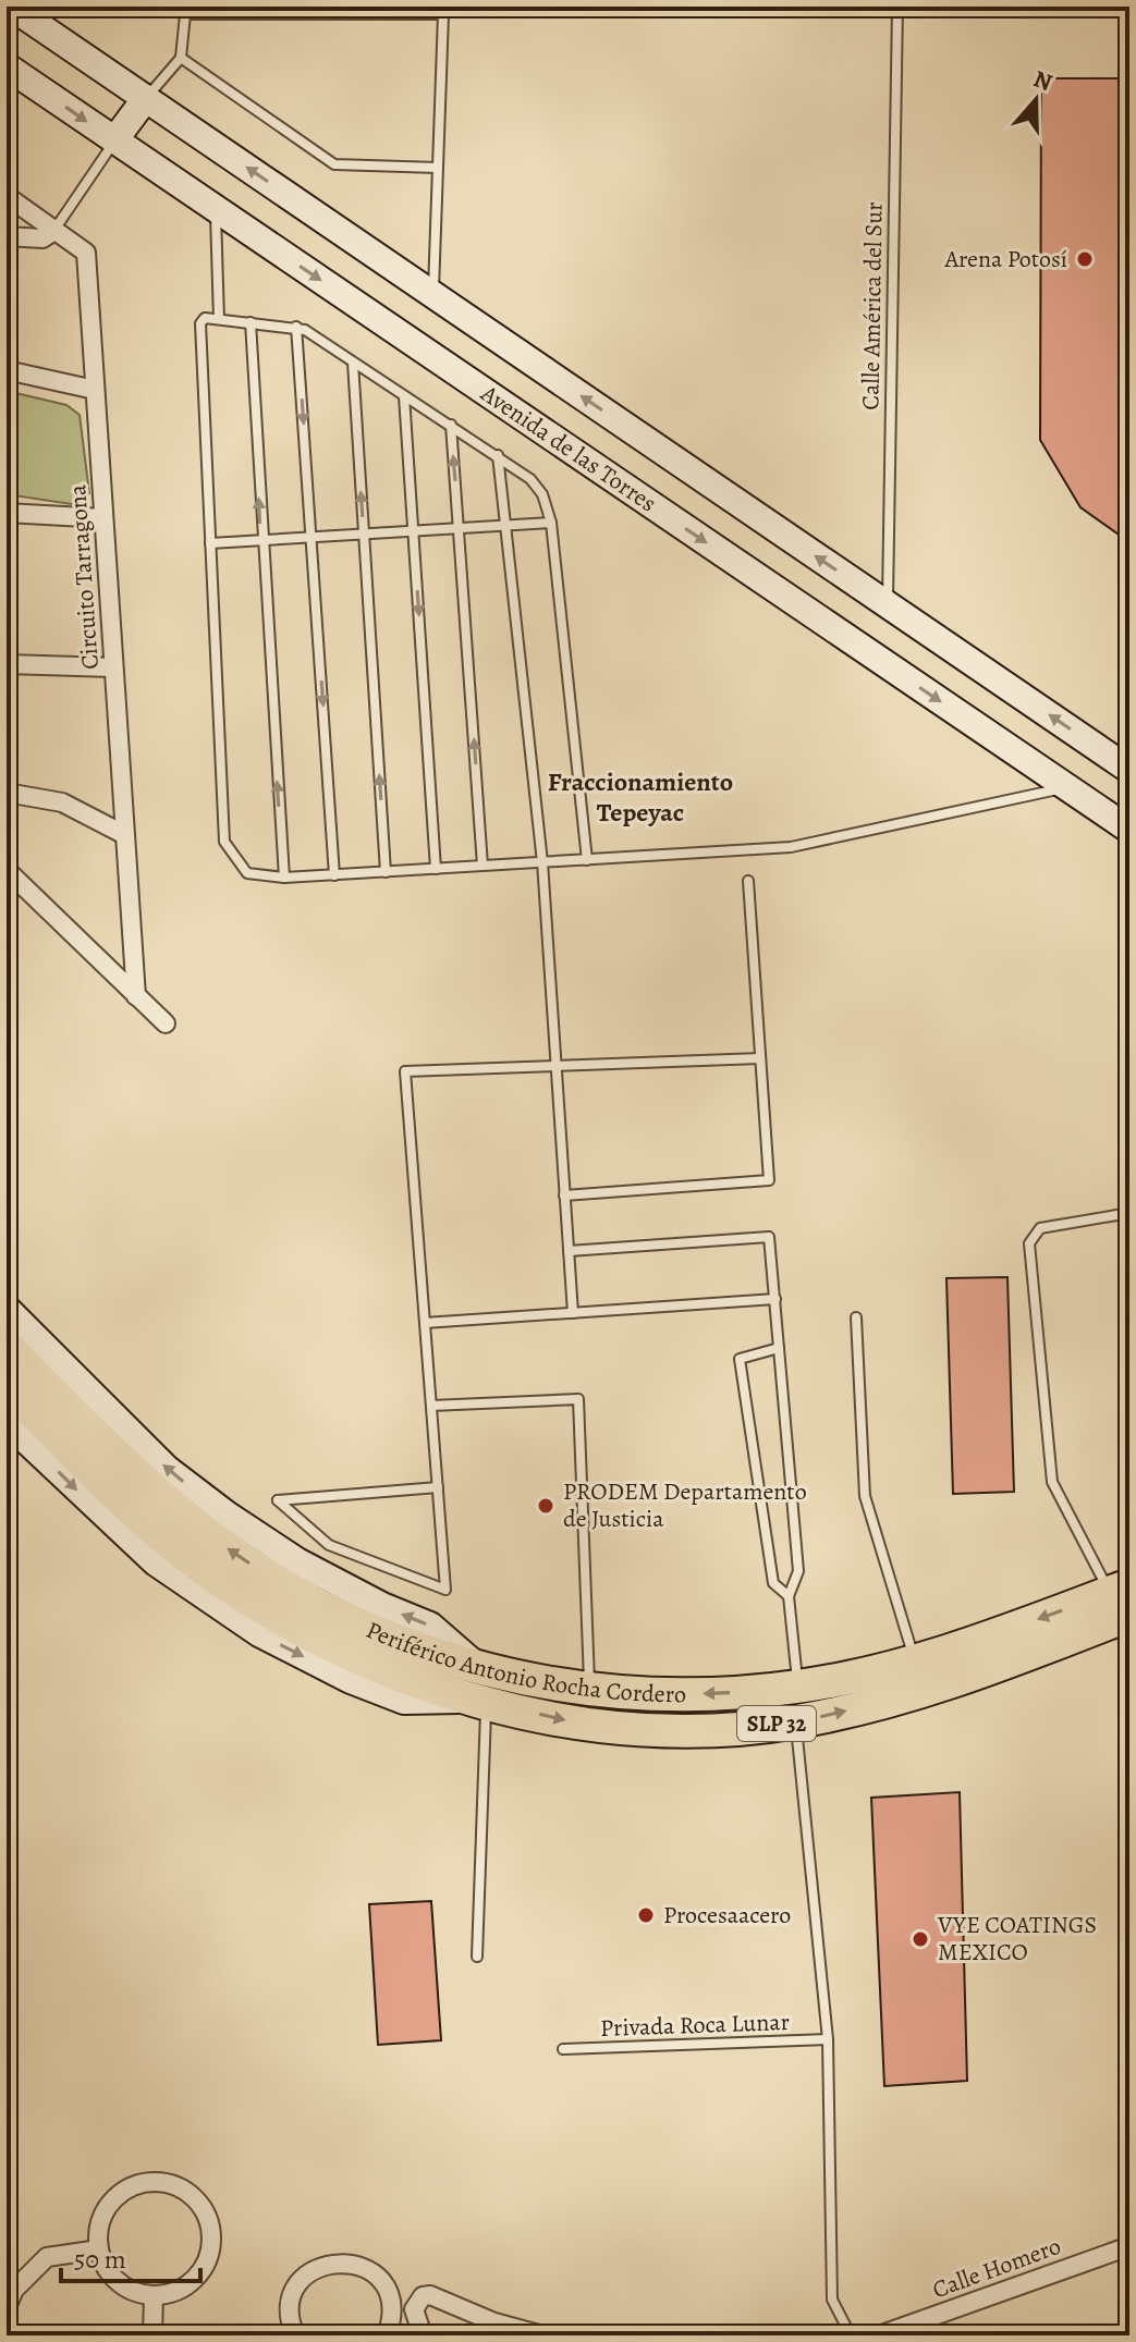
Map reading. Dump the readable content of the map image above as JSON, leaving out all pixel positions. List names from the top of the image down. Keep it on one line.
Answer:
{"streets":{"highway":["Periférico Antonio Rocha Cordero","SLP 32"],"main road":["Avenida de las Torres"],"street":["Circuito Tarragona","Calle Homero"],"lane":["Calle América del Sur","Privada Roca Lunar"]},"districts":["Fraccionamiento Tepeyac"],"places":["Arena Potosí","PRODEM Departamento de Justicia","Procesaacero","VYE COATINGS MEXICO"],"scale_bar":"50 m","north":"top"}
